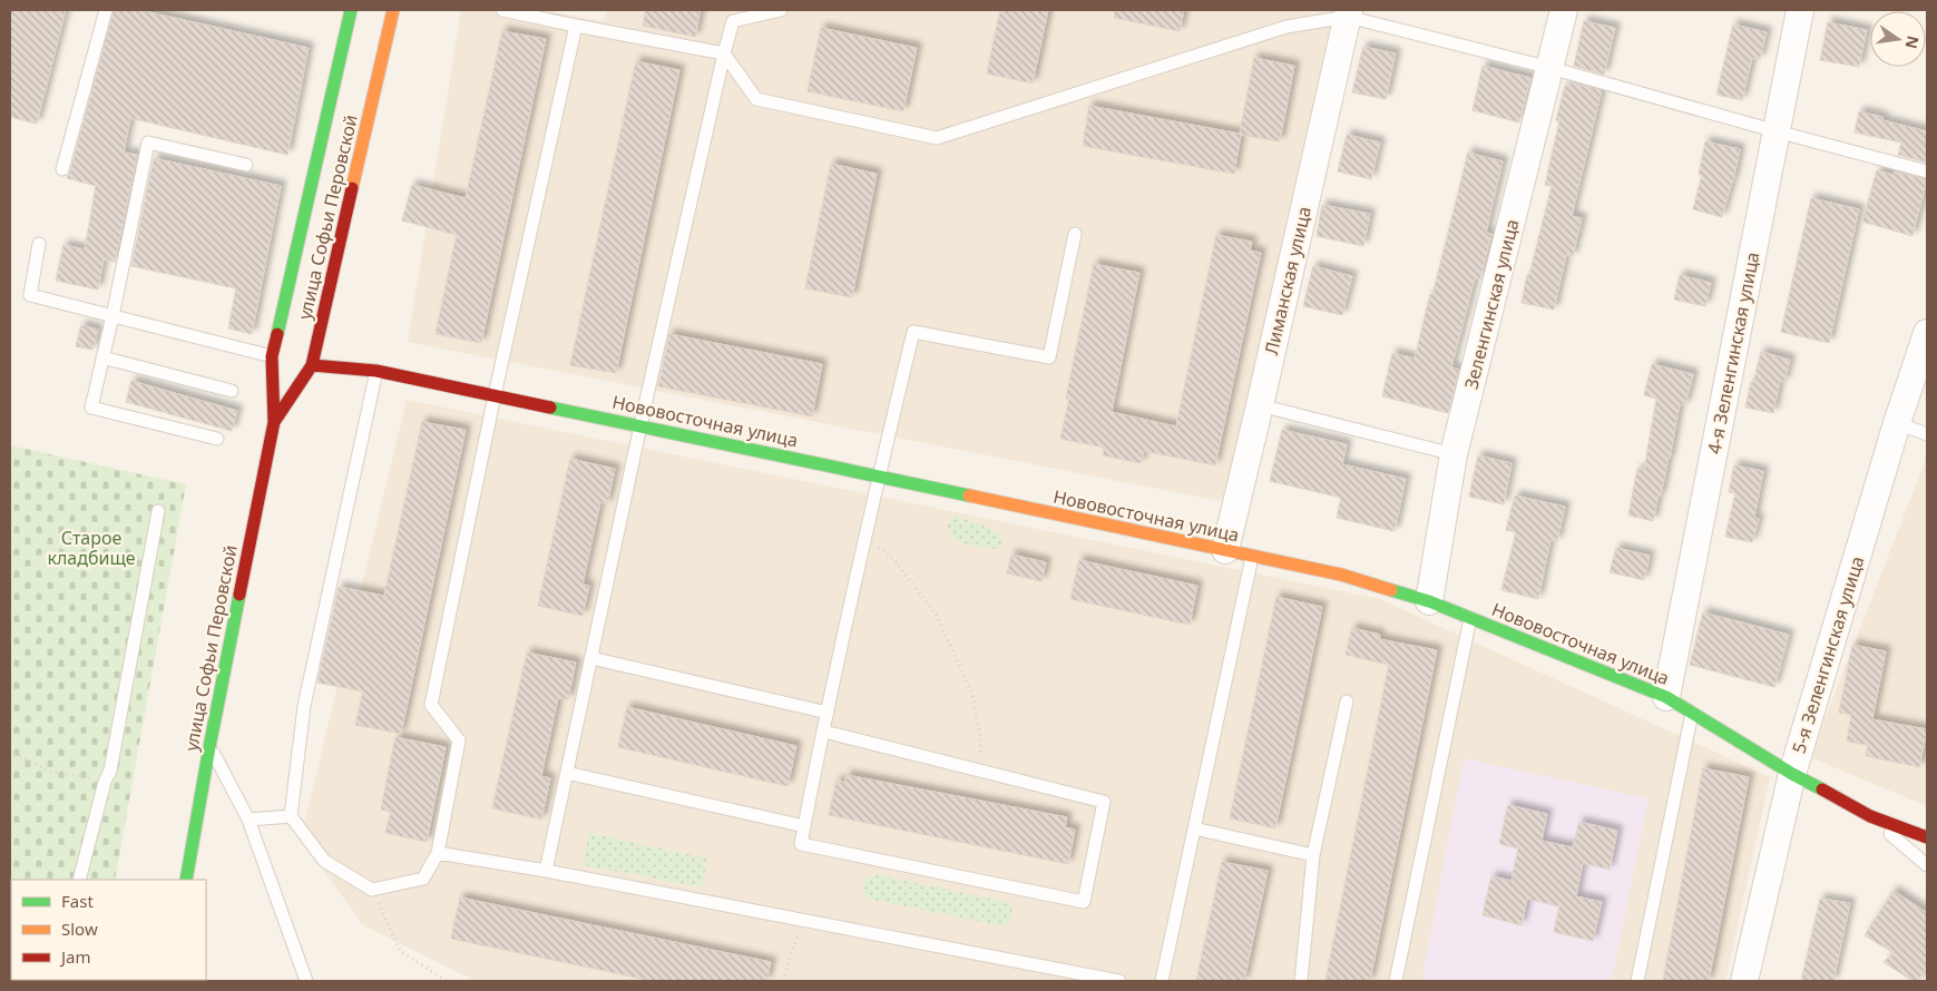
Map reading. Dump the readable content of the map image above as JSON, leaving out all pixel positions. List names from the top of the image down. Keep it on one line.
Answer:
{"streets":{"main road":["улица Софьи Перовской","Нововосточная улица"],"street":["Лиманская улица","Зеленгинская улица","4-я Зеленгинская улица","5-я Зеленгинская улица"]},"crossings":[["улица Софьи Перовской","Нововосточная улица"],["Лиманская улица","Нововосточная улица"],["Зеленгинская улица","Нововосточная улица"],["4-я Зеленгинская улица","Нововосточная улица"],["Нововосточная улица","5-я Зеленгинская улица"]],"parks":["Старое кладбище"],"legend":["Fast","Slow","Jam"],"north":"right"}
